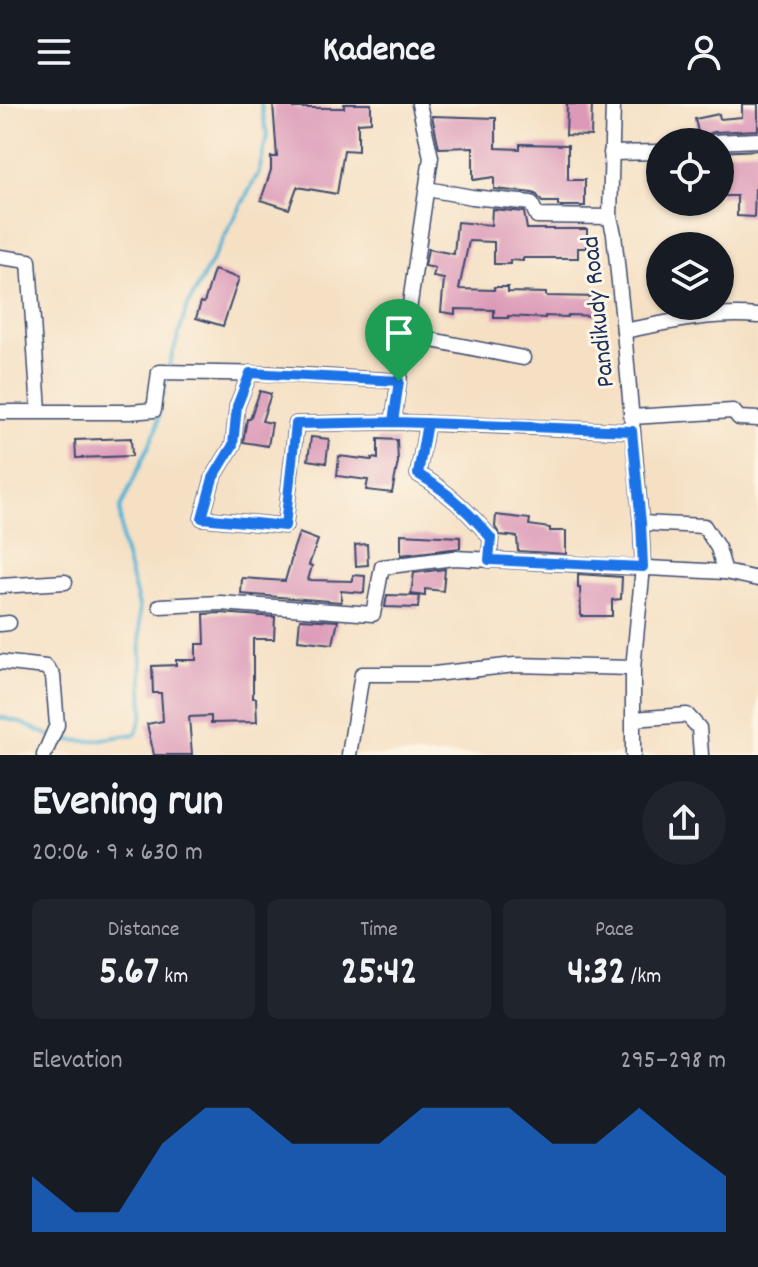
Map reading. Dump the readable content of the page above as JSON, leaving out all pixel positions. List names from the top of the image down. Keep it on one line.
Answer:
{"streets":{"street":["Pandikudy Road"]},"page":{"header":"Kadence","heading":["Evening run","20:06 · 9 × 630 m"],"stats":[["Distance","5.67 km"],["Time","25:42"],["Pace","4:32 /km"]],"chart":["Elevation","295–298 m"]}}
